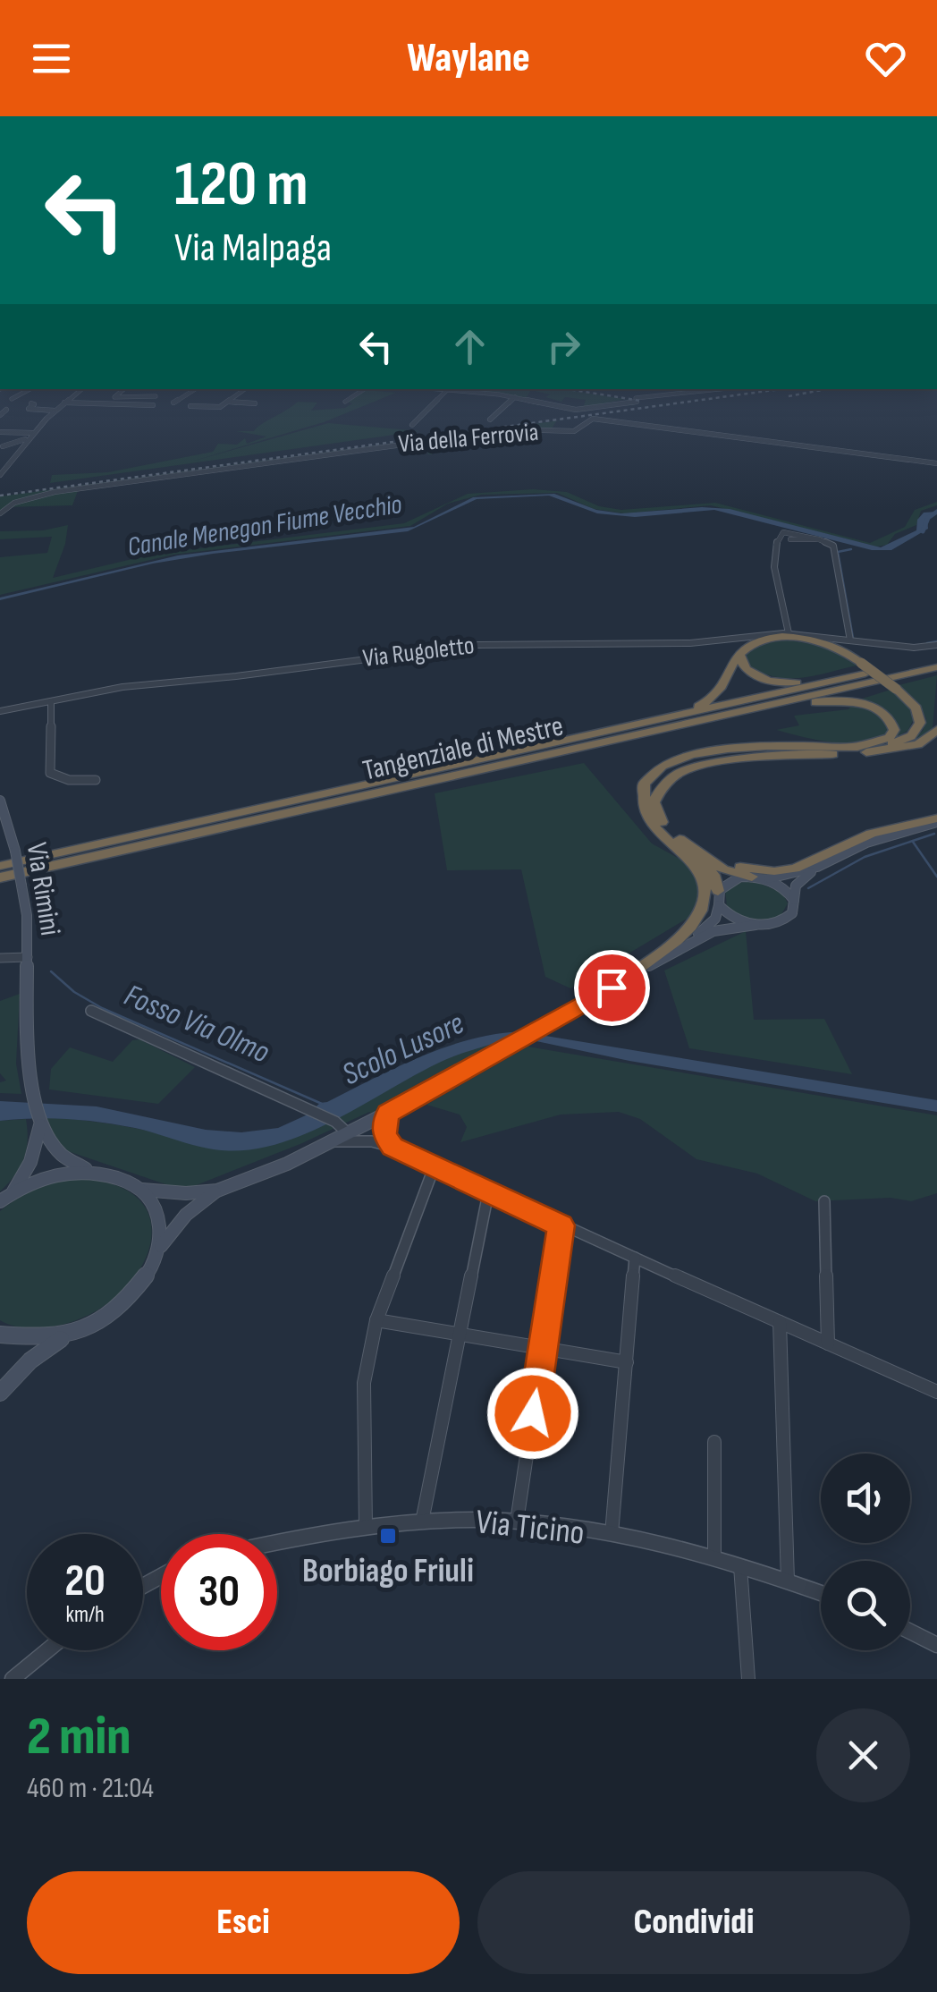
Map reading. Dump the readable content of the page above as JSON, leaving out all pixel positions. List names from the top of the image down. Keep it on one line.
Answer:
{"streets":{"highway":["Tangenziale di Mestre"],"main road":["Via Rimini"],"street":["Via della Ferrovia","Via Rugoletto","Via Ticino"]},"water":["Canale Menegon Fiume Vecchio","Fosso Via Olmo","Scolo Lusore"],"places":{"transit":["Borbiago Friuli"]},"page":{"header":"Waylane","turn":["120 m","Via Malpaga"],"speed":"20 km/h","limit":"30","heading":["2 min","460 m · 21:04"],"buttons":["Esci","Condividi"]}}
